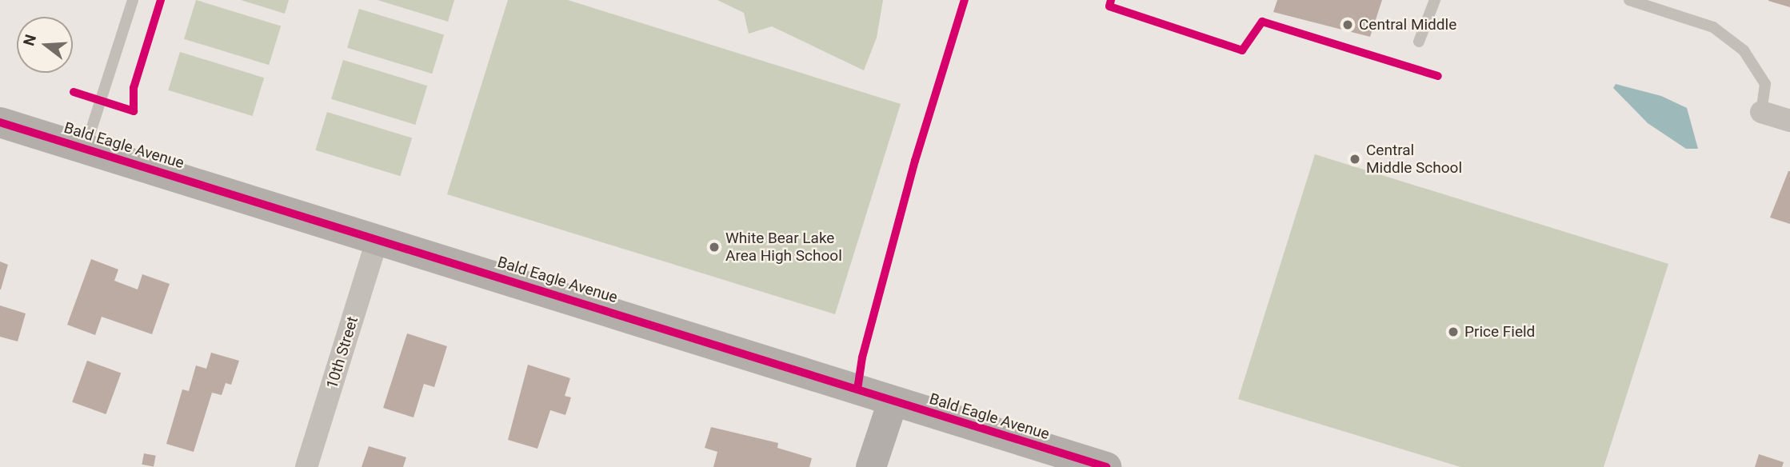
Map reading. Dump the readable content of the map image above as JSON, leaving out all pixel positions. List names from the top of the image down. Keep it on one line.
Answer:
{"streets":{"street":["Bald Eagle Avenue","10th Street"]},"crossings":[["Bald Eagle Avenue","10th Street"]],"places":["Central Middle","Central Middle School","White Bear Lake Area High School","Price Field"],"north":"left"}
